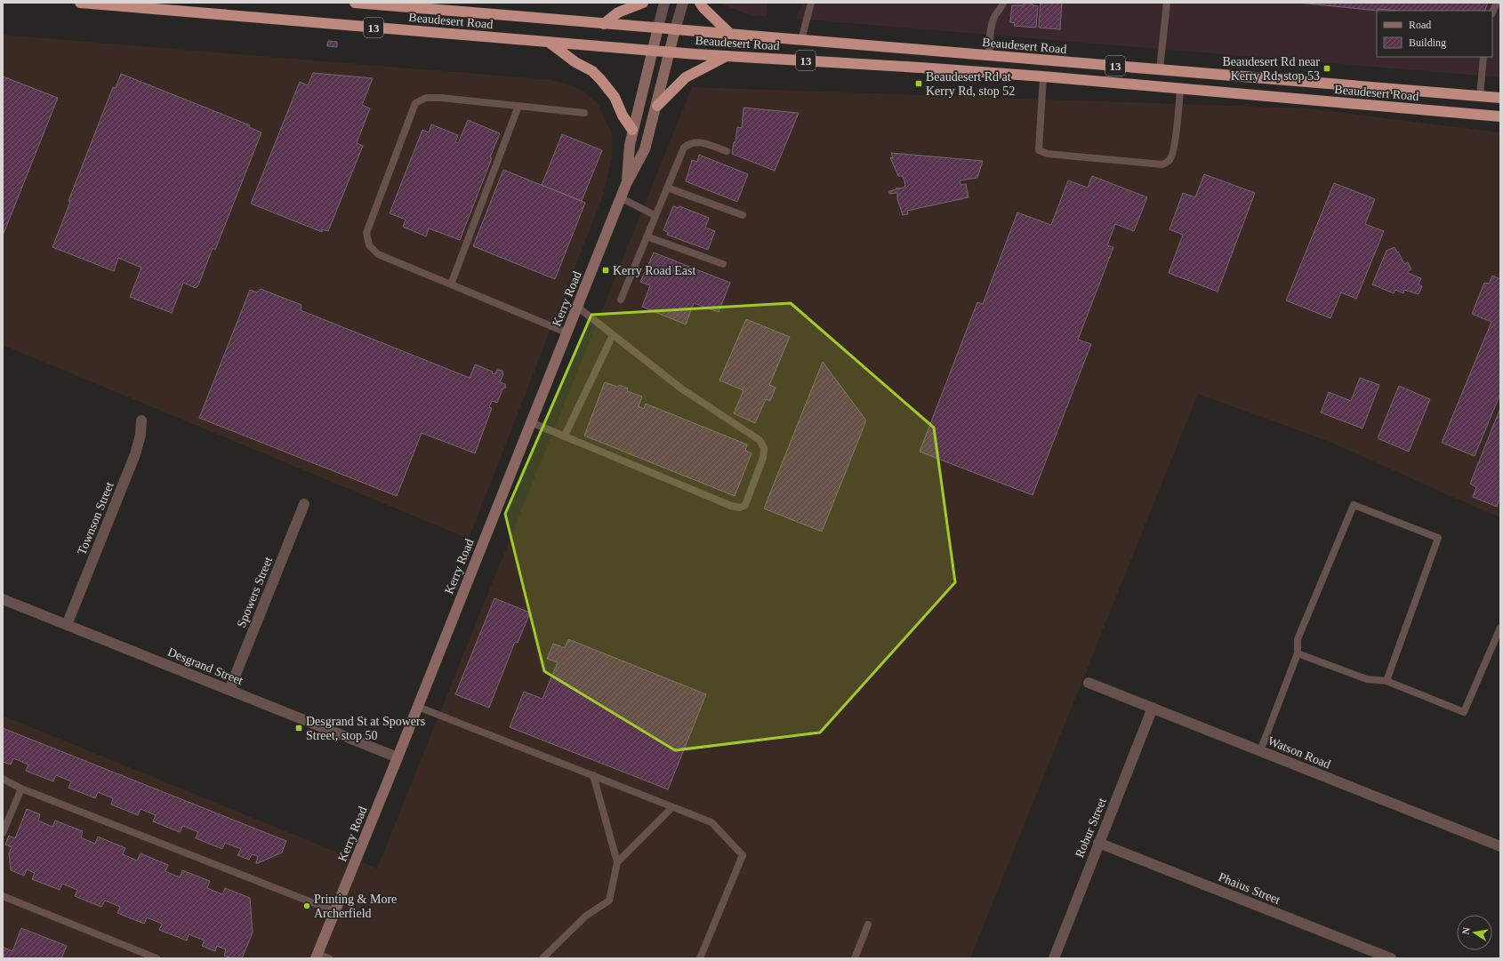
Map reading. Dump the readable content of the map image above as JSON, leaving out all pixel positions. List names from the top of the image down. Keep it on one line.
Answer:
{"streets":{"highway":["Beaudesert Road","13"],"street":["Kerry Road","Townson Street","Spowers Street","Desgrand Street","Watson Road","Robur Street","Phaius Street"]},"crossings":[["Beaudesert Road","Kerry Road"],["Kerry Road","Desgrand Street"],["Townson Street","Desgrand Street"],["Spowers Street","Desgrand Street"],["Watson Road","Robur Street"],["Robur Street","Phaius Street"]],"places":{"transit":["Beaudesert Rd near Kerry Rd, stop 53","Beaudesert Rd at Kerry Rd, stop 52","Kerry Road East","Desgrand St at Spowers Street, stop 50"],"other":["Printing & More Archerfield"]},"legend":["Road","Building"],"north":"left"}
